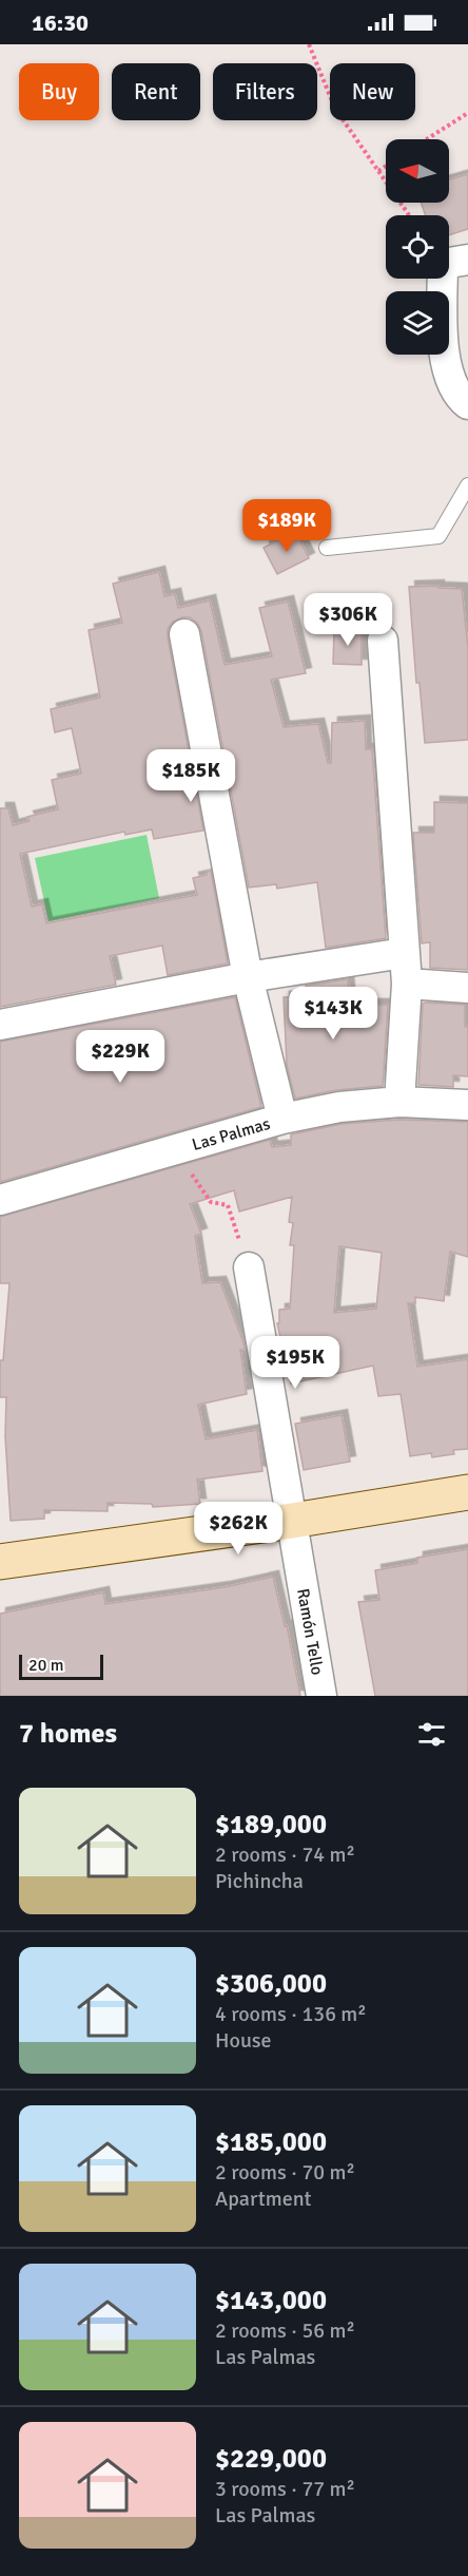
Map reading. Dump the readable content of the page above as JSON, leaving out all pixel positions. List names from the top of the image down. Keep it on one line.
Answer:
{"streets":{"street":["Las Palmas","Ramón Tello"]},"scale_bar":"20 m","north":"left","page":{"status":"16:30","chip":["Buy","Rent","Filters","New"],"price":["$189K","$306K","$185K","$143K","$229K","$195K","$262K"],"scale":"20 m","heading":"7 homes","list":[{"name":"$189,000","note":"2 rooms · 74 m² · Pichincha"},{"name":"$306,000","note":"4 rooms · 136 m² · House"},{"name":"$185,000","note":"2 rooms · 70 m² · Apartment"},{"name":"$143,000","note":"2 rooms · 56 m² · Las Palmas"},{"name":"$229,000","note":"3 rooms · 77 m² · Las Palmas"}]}}
